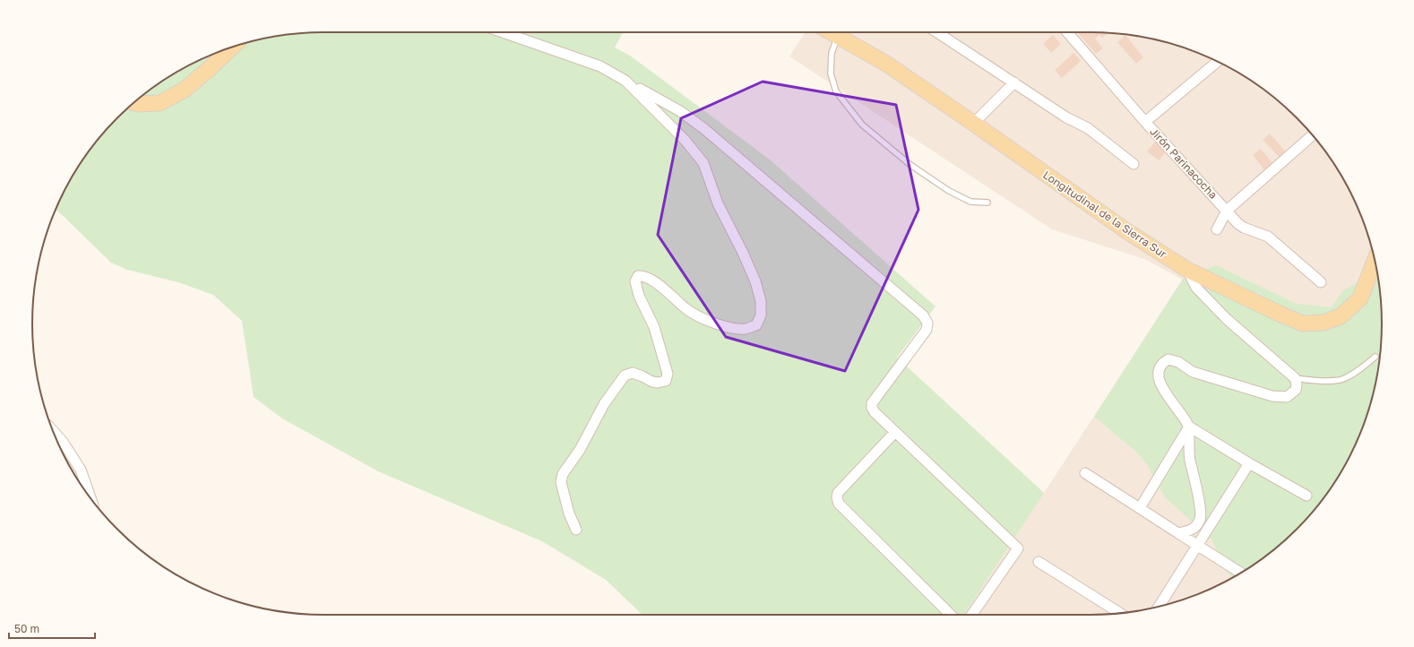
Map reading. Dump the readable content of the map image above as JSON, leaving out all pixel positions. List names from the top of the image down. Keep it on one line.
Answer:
{"streets":{"main road":["Longitudinal de la Sierra Sur"],"street":["Jirón Parinacocha"]},"scale_bar":"50 m"}
